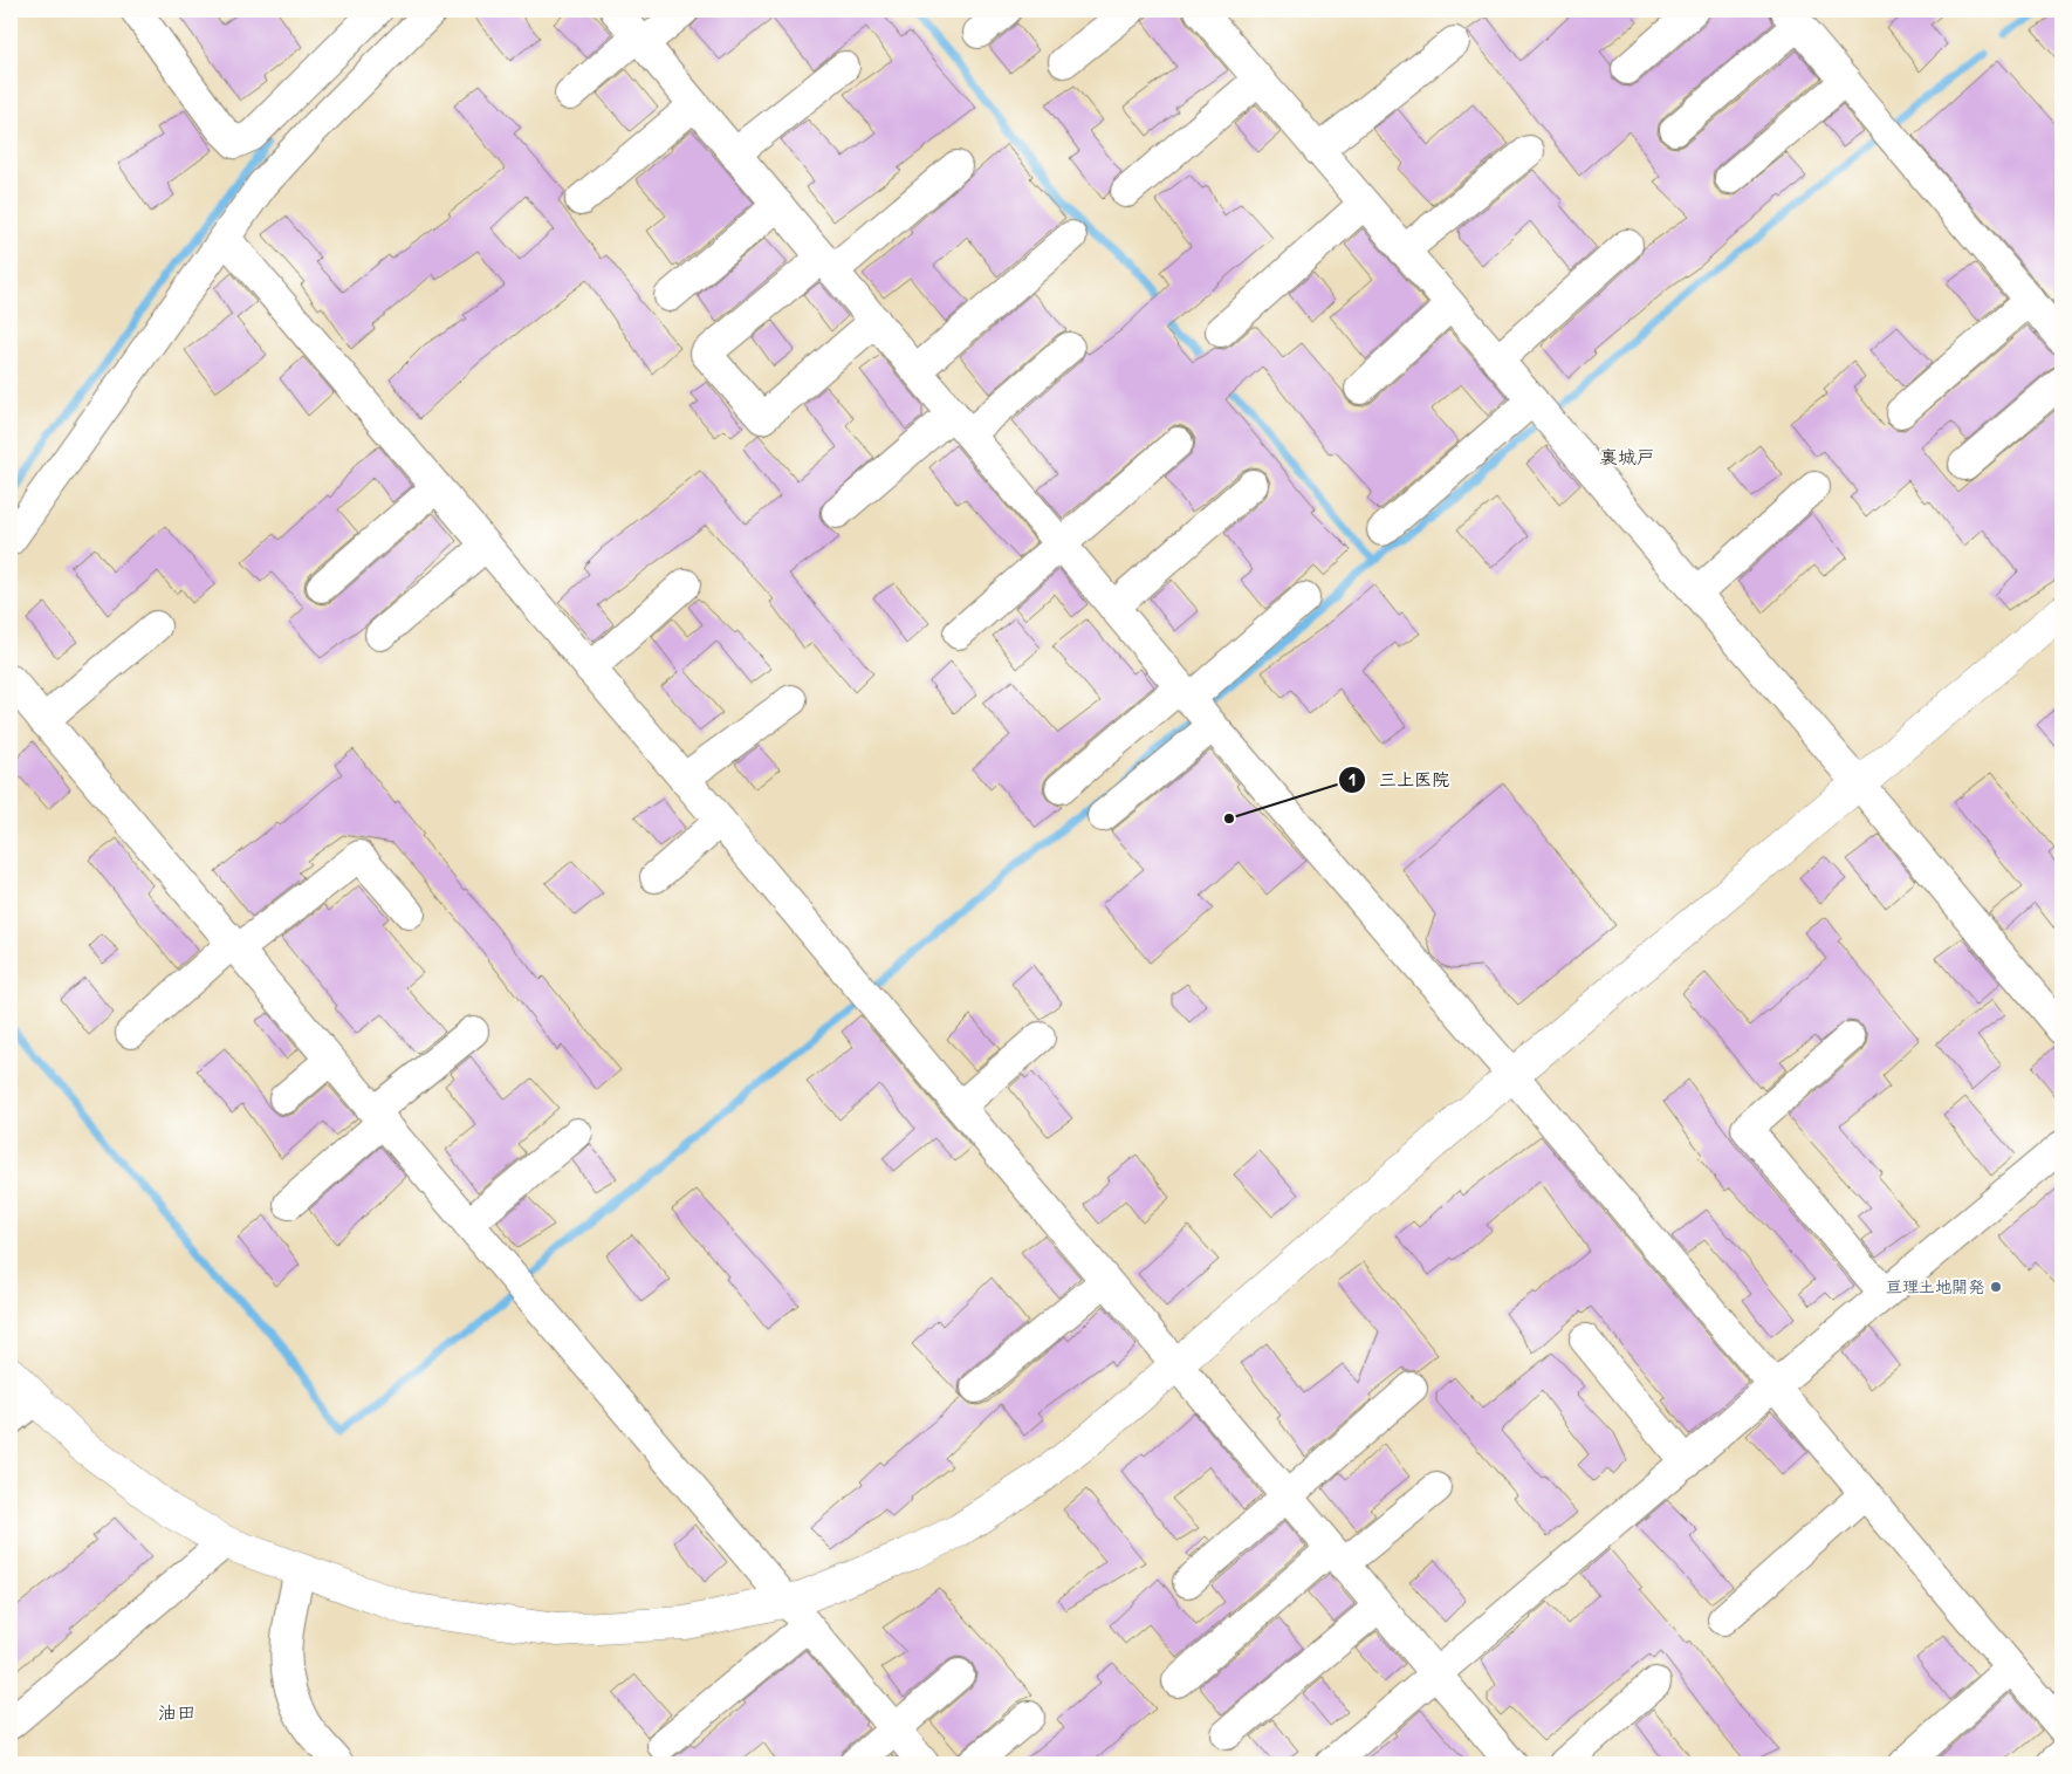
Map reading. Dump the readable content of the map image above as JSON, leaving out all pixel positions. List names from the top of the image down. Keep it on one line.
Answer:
{"districts":["裏城戸","油田"],"places":["三上医院","亘理土地開発"]}
